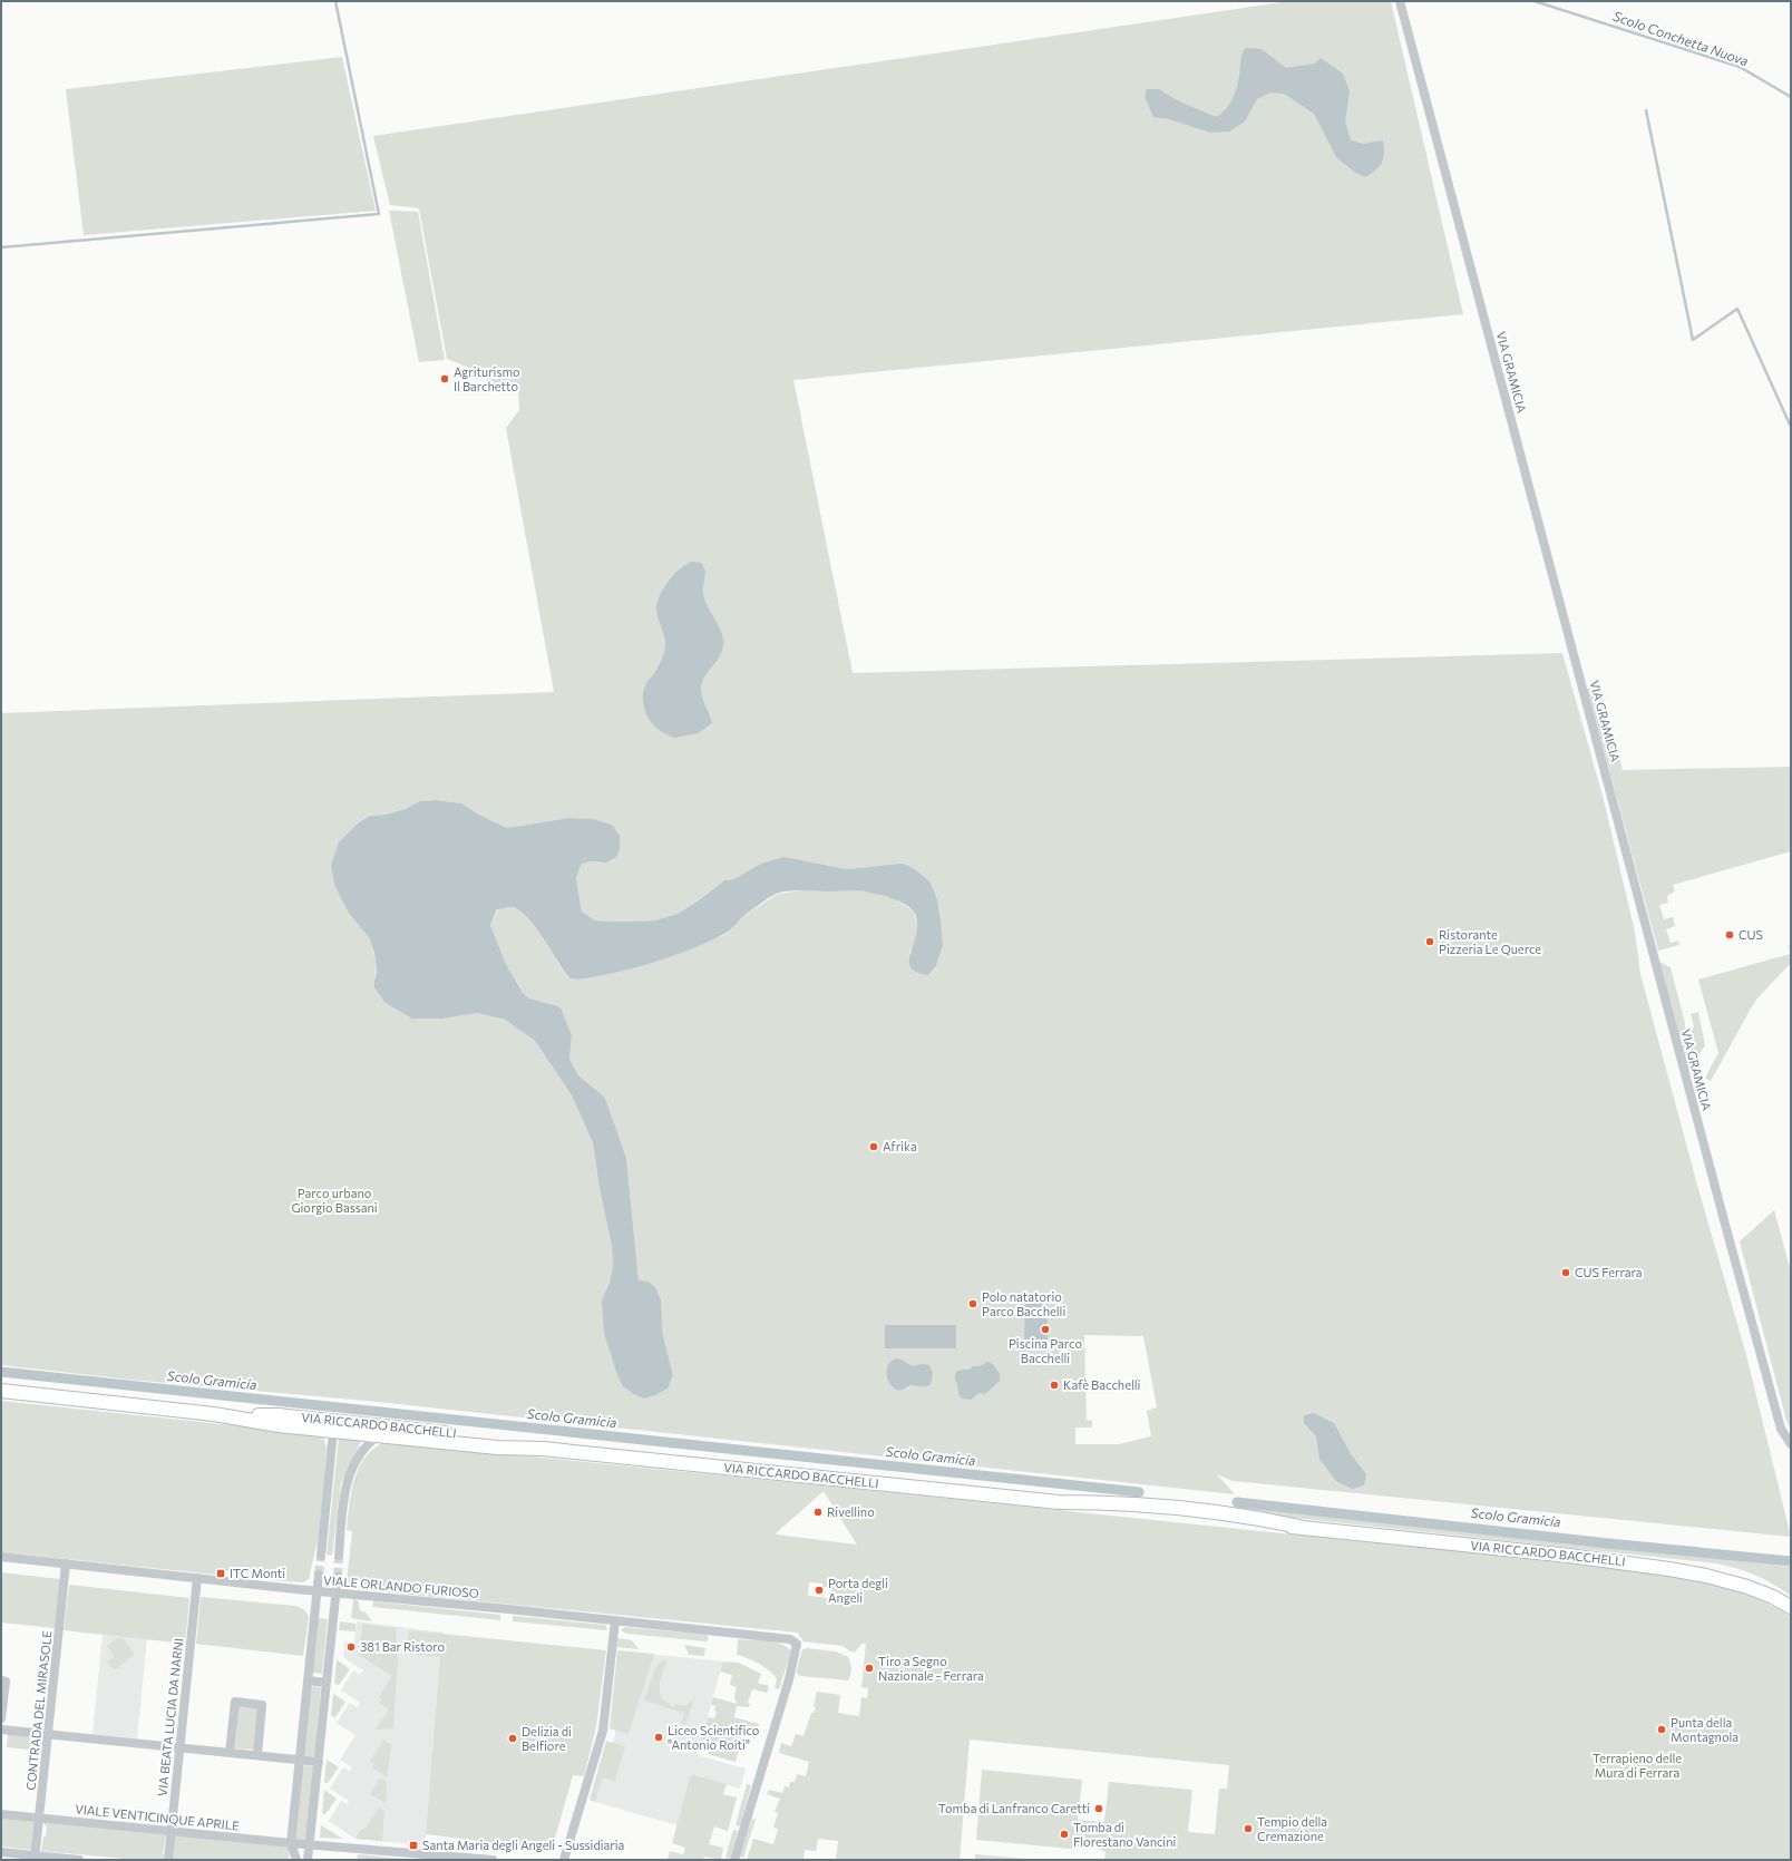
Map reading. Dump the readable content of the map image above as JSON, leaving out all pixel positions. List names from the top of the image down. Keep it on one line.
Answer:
{"streets":{"main road":["VIA RICCARDO BACCHELLI"],"street":["VIA GRAMICIA","VIALE ORLANDO FURIOSO","CONTRADA DEL MIRASOLE","VIA BEATA LUCIA DA NARNI","VIALE VENTICINQUE APRILE"]},"crossings":[["VIALE ORLANDO FURIOSO","CONTRADA DEL MIRASOLE"],["VIALE ORLANDO FURIOSO","VIA BEATA LUCIA DA NARNI"],["CONTRADA DEL MIRASOLE","VIALE VENTICINQUE APRILE"],["VIA BEATA LUCIA DA NARNI","VIALE VENTICINQUE APRILE"]],"water":["Scolo Conchetta Nuova","Scolo Gramicia"],"parks":["Parco urbano Giorgio Bassani","Terrapieno delle Mura di Ferrara"],"places":{"other":["Agriturismo Il Barchetto","CUS","Ristorante Pizzeria Le Querce","Afrika","CUS Ferrara","Polo natatorio Parco Bacchelli","Piscina Parco Bacchelli","Kafè Bacchelli","Rivellino","Porta degli Angeli","381 Bar Ristoro","Tiro a Segno Nazionale - Ferrara","Punta della Montagnola","Liceo Scientifico \"Antonio Roiti\"","Delizia di Belfiore","Tomba di Lanfranco Caretti","Tempio della Cremazione","Tomba di Florestano Vancini"],"transit":["ITC Monti","Santa Maria degli Angeli - Sussidiaria"]}}
